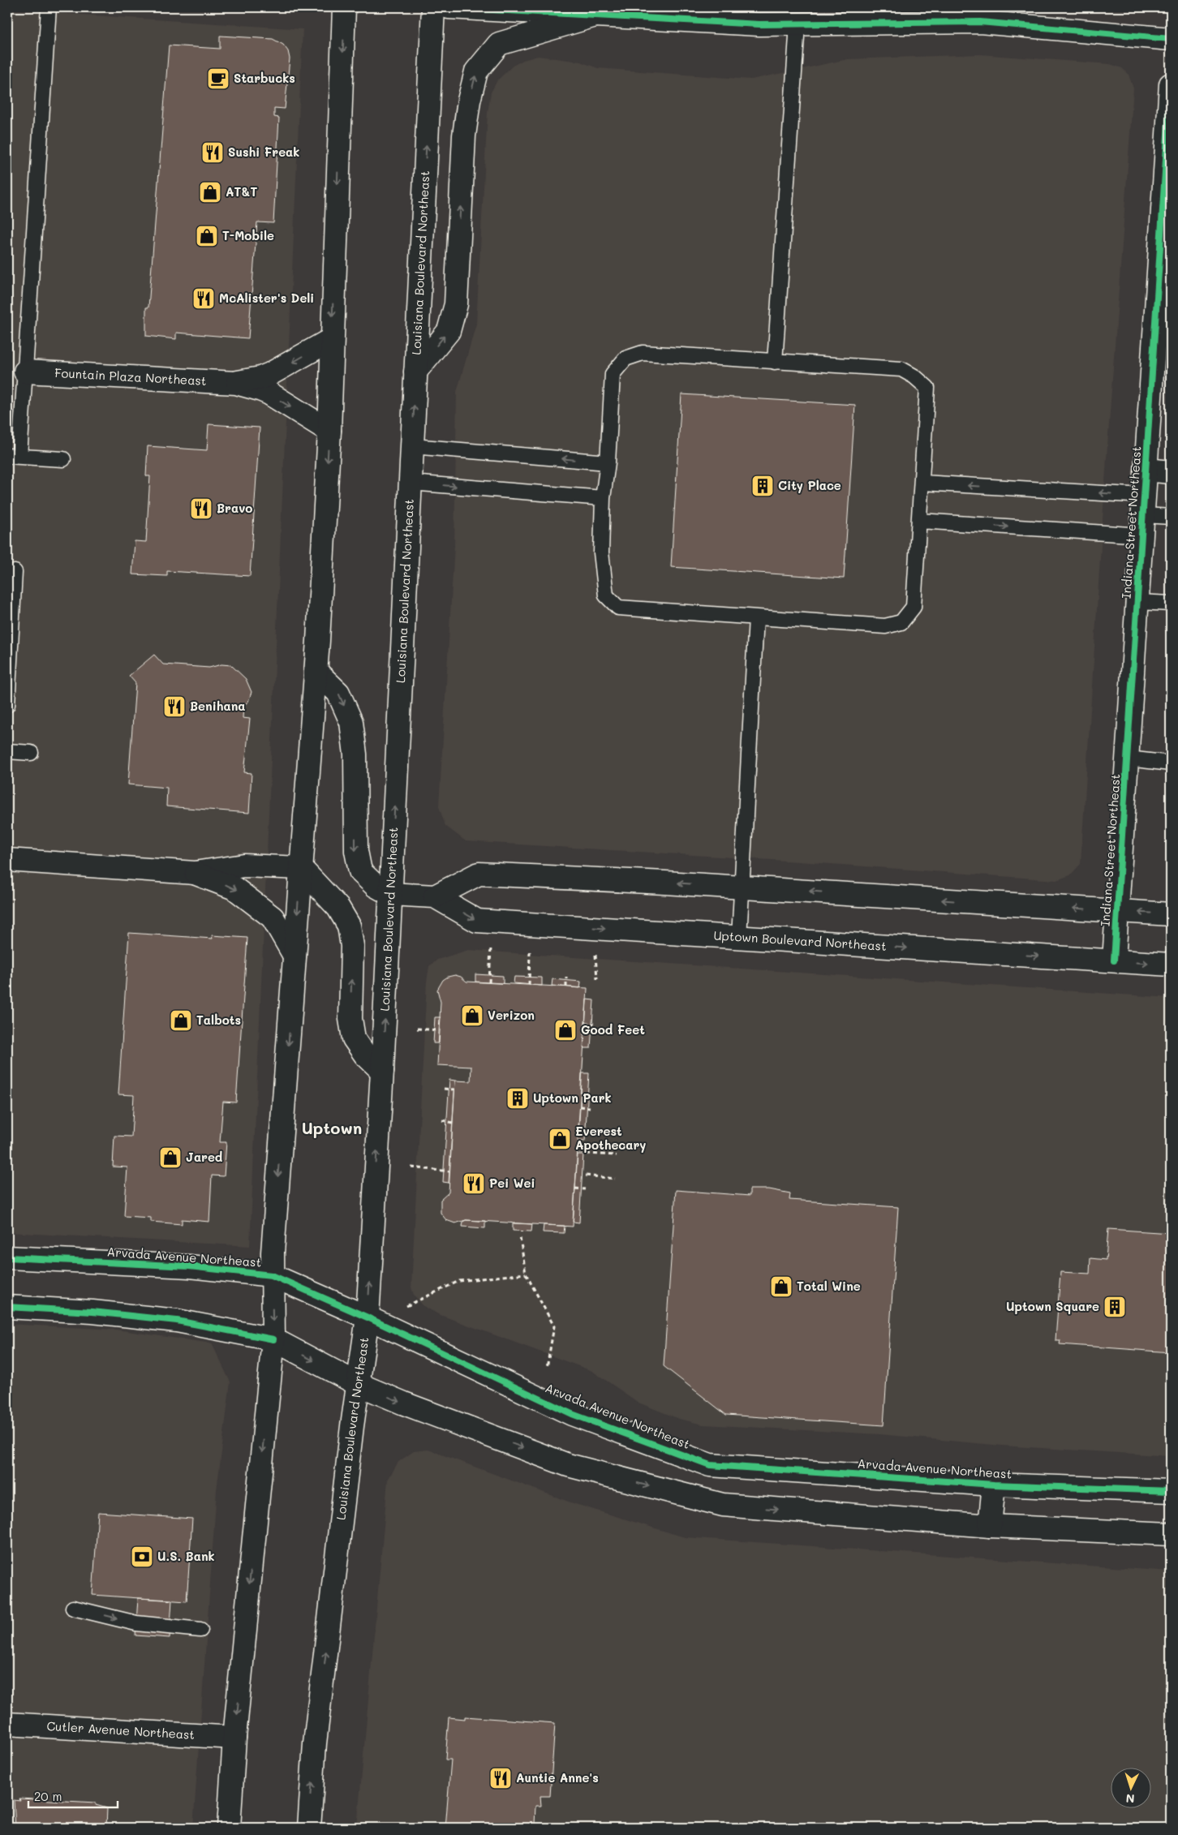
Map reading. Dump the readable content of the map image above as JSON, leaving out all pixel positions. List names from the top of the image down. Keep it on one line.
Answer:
{"streets":{"street":["Louisiana Boulevard Northeast","Fountain Plaza Northeast","Indiana Street Northeast","Uptown Boulevard Northeast","Arvada Avenue Northeast","Cutler Avenue Northeast"]},"crossings":[["Louisiana Boulevard Northeast","Uptown Boulevard Northeast"],["Louisiana Boulevard Northeast","Arvada Avenue Northeast"],["Indiana Street Northeast","Uptown Boulevard Northeast"]],"districts":["Uptown"],"places":{"cafe":["Starbucks"],"restaurant":["Sushi Freak","McAlister's Deli","Bravo","Benihana","Pei Wei","Auntie Anne's"],"shop":["AT&T","T-Mobile","Verizon","Talbots","Good Feet","Everest Apothecary","Jared","Total Wine"],"building":["City Place","Uptown Park","Uptown Square"],"bank":["U.S. Bank"]},"scale_bar":"20 m","north":"bottom"}
